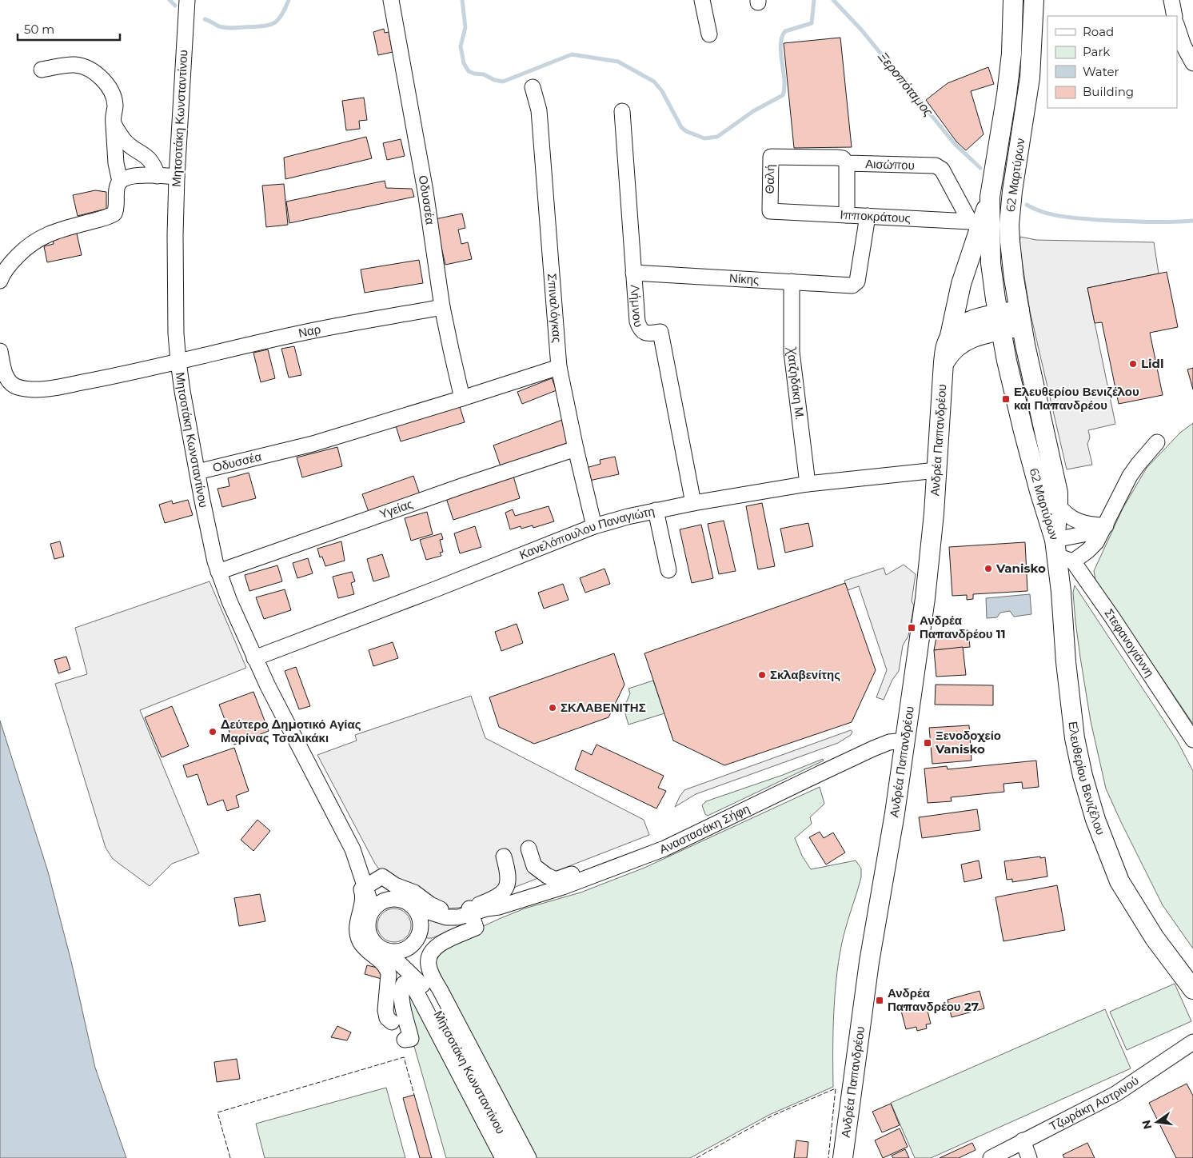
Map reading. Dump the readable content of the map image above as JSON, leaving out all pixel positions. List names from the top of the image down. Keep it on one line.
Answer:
{"streets":{"main road":["62 Μαρτύρων","Ανδρέα Παπανδρέου","Ελευθερίου Βενιζέλου"],"street":["Μητσοτάκη Κωνσταντίνου","Αισώπου","Θαλή","Οδυσσέα","Ιπποκράτους","Νίκης","Λήμνου","Σπιναλόγκας","Ναρ","Χατζηδάκη Μ.","Υγείας","Κανελόπουλου Παναγιώτη","Στεφανογιάννη","Αναστασάκη Σήφη","Τζωράκη Αστρινού"]},"crossings":[["Μητσοτάκη Κωνσταντίνου","Οδυσσέα"],["Μητσοτάκη Κωνσταντίνου","Ναρ"],["Μητσοτάκη Κωνσταντίνου","Υγείας"],["Μητσοτάκη Κωνσταντίνου","Κανελόπουλου Παναγιώτη"],["Αισώπου","Θαλή"],["Αισώπου","Ιπποκράτους"],["Αισώπου","Ανδρέα Παπανδρέου"],["62 Μαρτύρων","Ανδρέα Παπανδρέου"],["62 Μαρτύρων","Στεφανογιάννη"],["62 Μαρτύρων","Ελευθερίου Βενιζέλου"],["Θαλή","Ιπποκράτους"],["Οδυσσέα","Σπιναλόγκας"],["Οδυσσέα","Ναρ"],["Ιπποκράτους","Νίκης"],["Ιπποκράτους","Ανδρέα Παπανδρέου"],["Νίκης","Λήμνου"],["Νίκης","Χατζηδάκη Μ."],["Λήμνου","Κανελόπουλου Παναγιώτη"],["Σπιναλόγκας","Υγείας"],["Σπιναλόγκας","Κανελόπουλου Παναγιώτη"],["Χατζηδάκη Μ.","Κανελόπουλου Παναγιώτη"],["Ανδρέα Παπανδρέου","Κανελόπουλου Παναγιώτη"],["Ανδρέα Παπανδρέου","Αναστασάκη Σήφη"],["Στεφανογιάννη","Ελευθερίου Βενιζέλου"]],"water":["Ξεροπόταμος"],"places":{"other":["Lidl","Vanisko","Σκλαβενίτης","ΣΚΛΑΒΕΝΙΤΗΣ","Δεύτερο Δημοτικό Αγίας Μαρίνας Τσαλικάκι"],"transit":["Ελευθερίου Βενιζέλου και Παπανδρέου","Ανδρέα Παπανδρέου 11","Ξενοδοχείο Vanisko","Ανδρέα Παπανδρέου 27"]},"legend":["Road","Park","Water","Building"],"scale_bar":"50 m","north":"left"}
